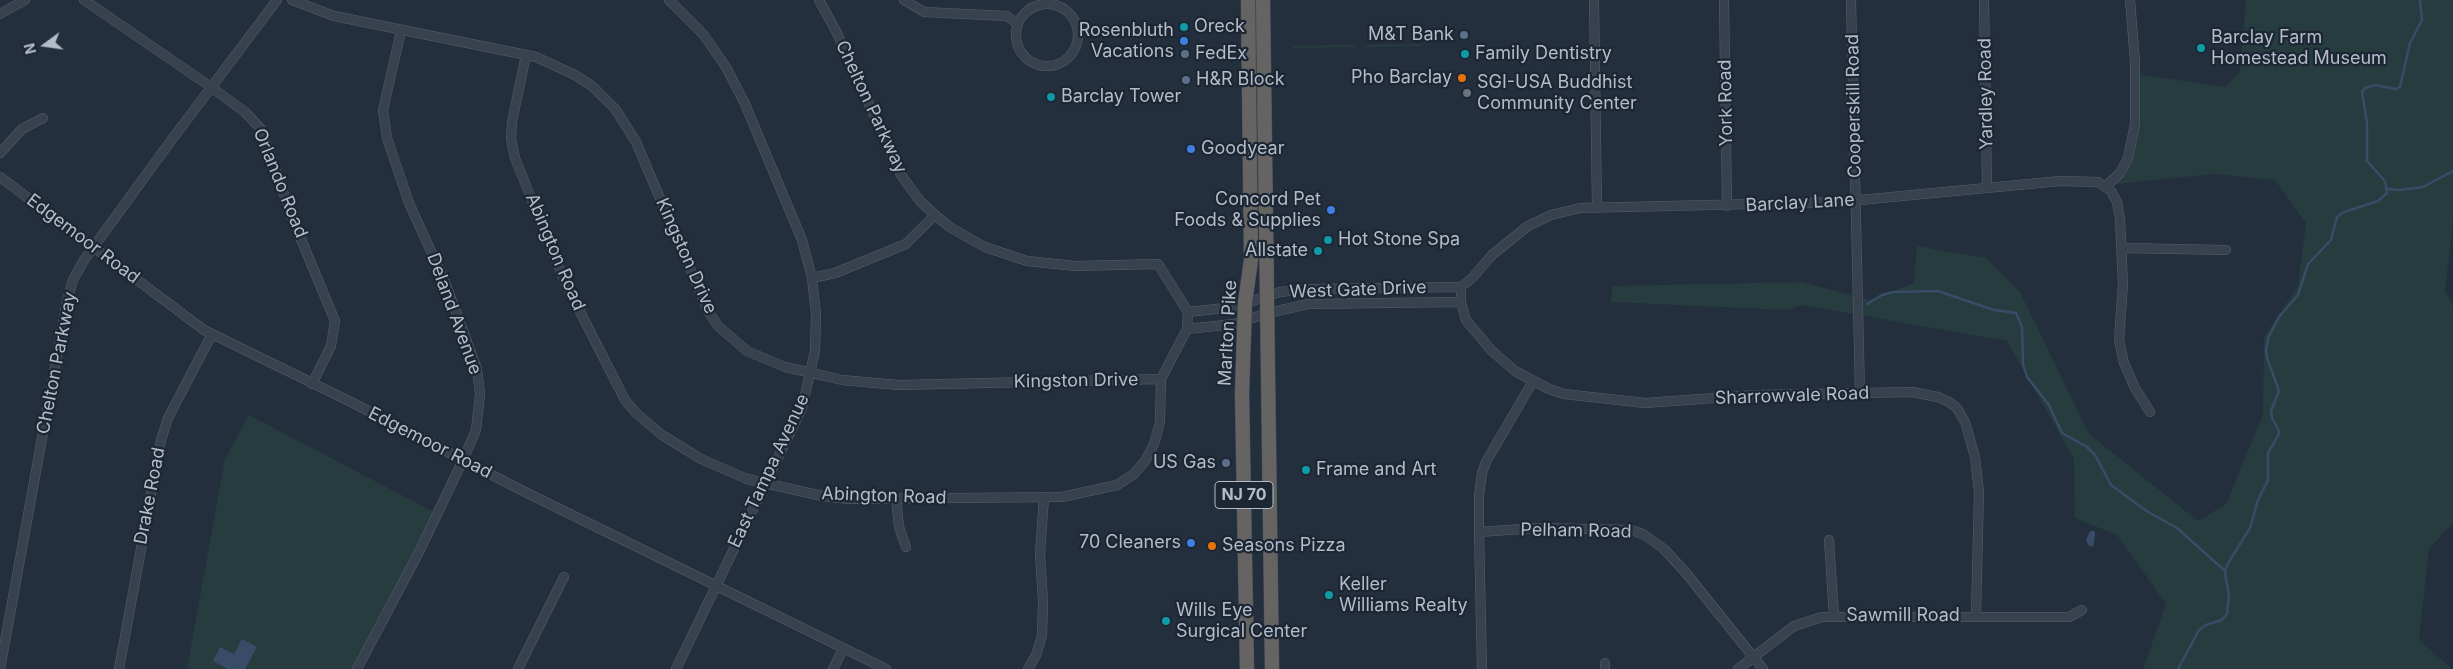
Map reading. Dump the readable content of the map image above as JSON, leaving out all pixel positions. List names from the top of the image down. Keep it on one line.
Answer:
{"streets":{"highway":["Marlton Pike","NJ 70"],"street":["Yardley Road","York Road","Cooperskill Road","Chelton Parkway","Orlando Road","Barclay Lane","Edgemoor Road","Abington Road","Kingston Drive","West Gate Drive","Deland Avenue","Sharrowvale Road","East Tampa Avenue","Drake Road","Pelham Road","Sawmill Road"]},"crossings":[["Yardley Road","Barclay Lane"],["York Road","Barclay Lane"],["Cooperskill Road","Barclay Lane"],["Cooperskill Road","Sharrowvale Road"],["Chelton Parkway","Orlando Road"],["Chelton Parkway","Edgemoor Road"],["Chelton Parkway","Kingston Drive"],["Orlando Road","Edgemoor Road"],["Barclay Lane","West Gate Drive"],["Barclay Lane","Sharrowvale Road"],["Edgemoor Road","Deland Avenue"],["Edgemoor Road","East Tampa Avenue"],["Edgemoor Road","Drake Road"],["Abington Road","Kingston Drive"],["Abington Road","East Tampa Avenue"],["Kingston Drive","Deland Avenue"],["Kingston Drive","East Tampa Avenue"],["West Gate Drive","Marlton Pike"],["West Gate Drive","Sharrowvale Road"],["Sharrowvale Road","Sawmill Road"],["Pelham Road","Sawmill Road"]],"places":["Oreck","M&T Bank","Rosenbluth Vacations","Barclay Farm Homestead Museum","FedEx","Family Dentistry","Pho Barclay","H&R Block","SGI-USA Buddhist Community Center","Barclay Tower","Goodyear","Concord Pet Foods & Supplies","Hot Stone Spa","Allstate","US Gas","Frame and Art","70 Cleaners","Seasons Pizza","Keller Williams Realty","Wills Eye Surgical Center"],"north":"left"}
